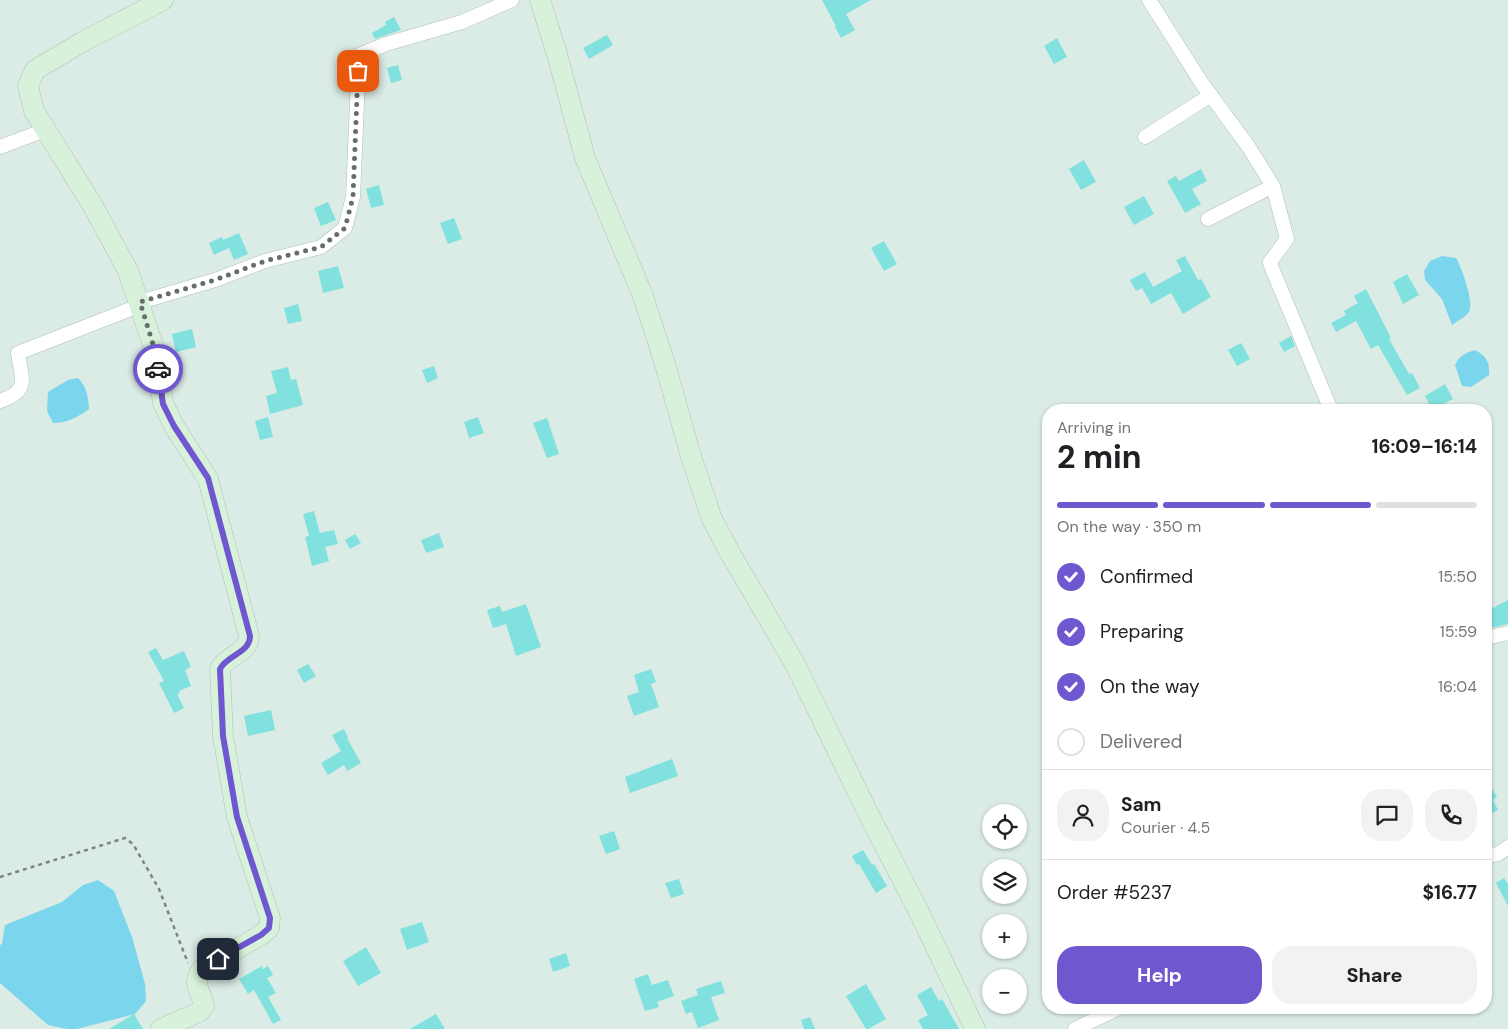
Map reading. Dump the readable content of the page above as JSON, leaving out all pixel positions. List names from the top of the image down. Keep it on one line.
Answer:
{"page":{"heading":["2 min","Arriving in","16:09–16:14"],"panel":["Sam","Courier · 4.5","Order #5237","$16.77"],"bar":"On the way · 350 m","list":[["Confirmed","15:50"],["Preparing","15:59"],["On the way","16:04"],"Delivered"],"map_buttons":["+","−"],"buttons":["Help","Share"]}}
